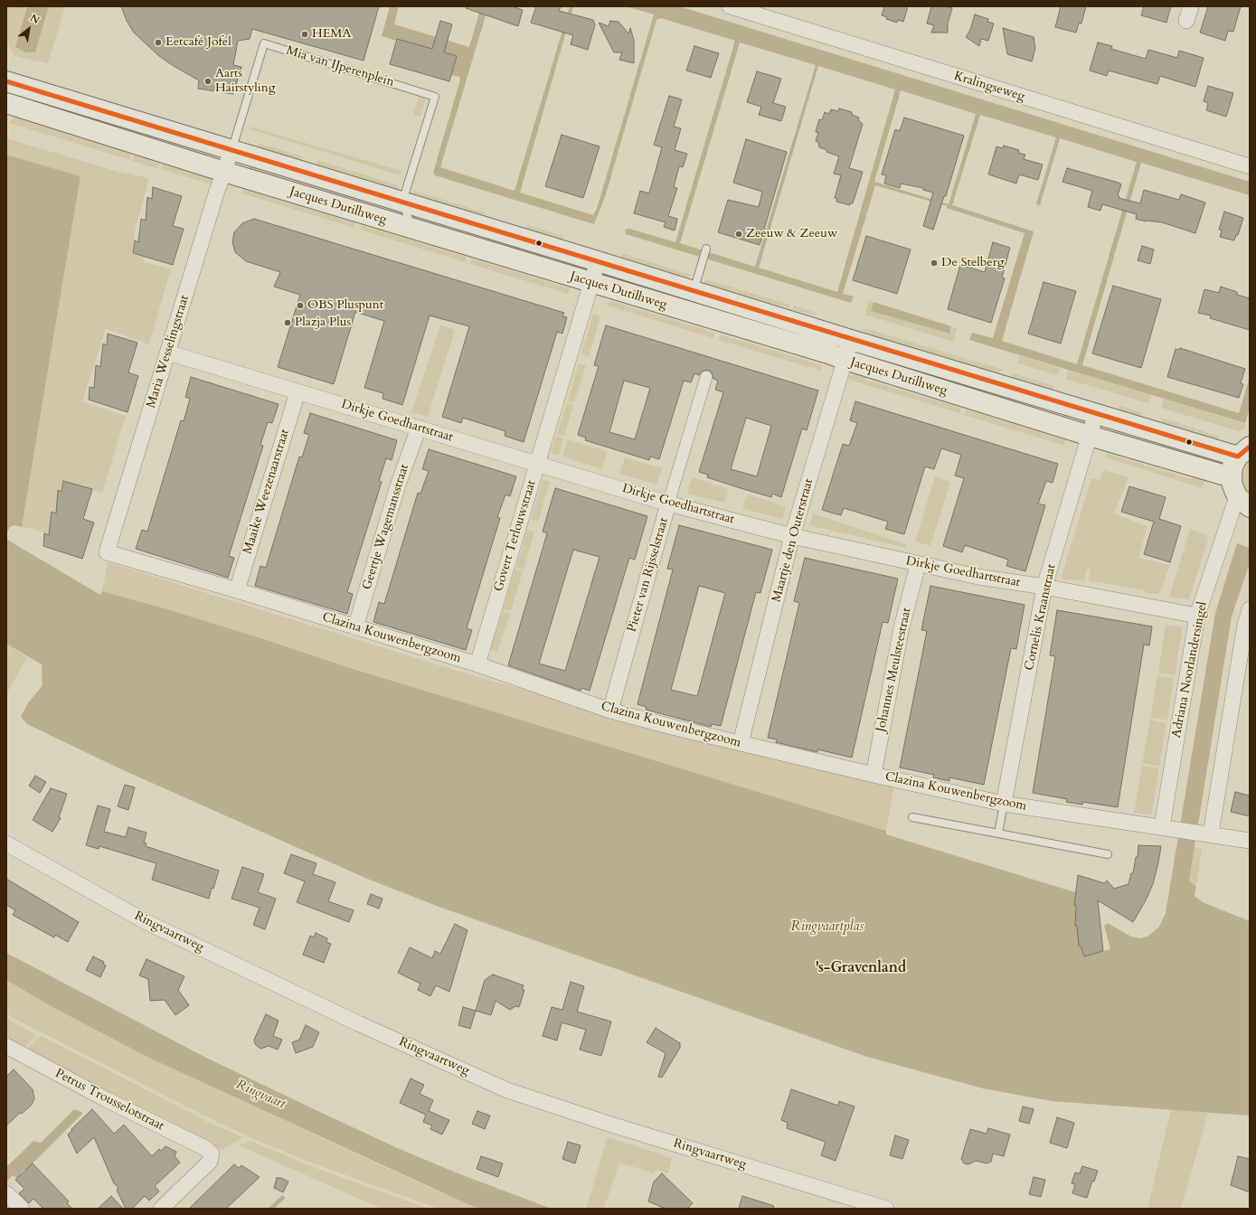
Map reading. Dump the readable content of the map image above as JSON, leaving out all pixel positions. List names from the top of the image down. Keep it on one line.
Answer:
{"streets":{"main road":["Jacques Dutilhweg"],"street":["Kralingseweg","Maria Wesselingstraat","Dirkje Goedhartstraat","Maaike Weezenaarstraat","Geertje Wagemansstraat","Govert Terlouwstraat","Maartje den Outerstraat","Pieter van Rijsselstraat","Cornelis Kraanstraat","Clazina Kouwenbergzoom","Johannes Meulsteestraat","Adriana Noorlandersingel","Ringvaartweg","Petrus Trousselotstraat"],"lane":["Mia van IJperenplein"]},"crossings":[["Mia van IJperenplein","Jacques Dutilhweg"],["Mia van IJperenplein","Maria Wesselingstraat"],["Jacques Dutilhweg","Maria Wesselingstraat"],["Jacques Dutilhweg","Govert Terlouwstraat"],["Jacques Dutilhweg","Maartje den Outerstraat"],["Jacques Dutilhweg","Cornelis Kraanstraat"],["Maria Wesselingstraat","Dirkje Goedhartstraat"],["Maria Wesselingstraat","Clazina Kouwenbergzoom"],["Dirkje Goedhartstraat","Maaike Weezenaarstraat"],["Dirkje Goedhartstraat","Geertje Wagemansstraat"],["Dirkje Goedhartstraat","Govert Terlouwstraat"],["Dirkje Goedhartstraat","Maartje den Outerstraat"],["Dirkje Goedhartstraat","Pieter van Rijsselstraat"],["Dirkje Goedhartstraat","Cornelis Kraanstraat"],["Dirkje Goedhartstraat","Johannes Meulsteestraat"],["Dirkje Goedhartstraat","Adriana Noorlandersingel"],["Maaike Weezenaarstraat","Clazina Kouwenbergzoom"],["Geertje Wagemansstraat","Clazina Kouwenbergzoom"],["Govert Terlouwstraat","Clazina Kouwenbergzoom"],["Maartje den Outerstraat","Clazina Kouwenbergzoom"],["Pieter van Rijsselstraat","Clazina Kouwenbergzoom"],["Cornelis Kraanstraat","Clazina Kouwenbergzoom"],["Clazina Kouwenbergzoom","Johannes Meulsteestraat"],["Clazina Kouwenbergzoom","Adriana Noorlandersingel"]],"districts":["'s-Gravenland"],"water":["Ringvaartplas","Ringvaart"],"places":["HEMA","Eetcafé Jofel","Aarts Hairstyling","Zeeuw & Zeeuw","De Stelberg","OBS Pluspunt","Plazja Plus"],"north":"top right"}
